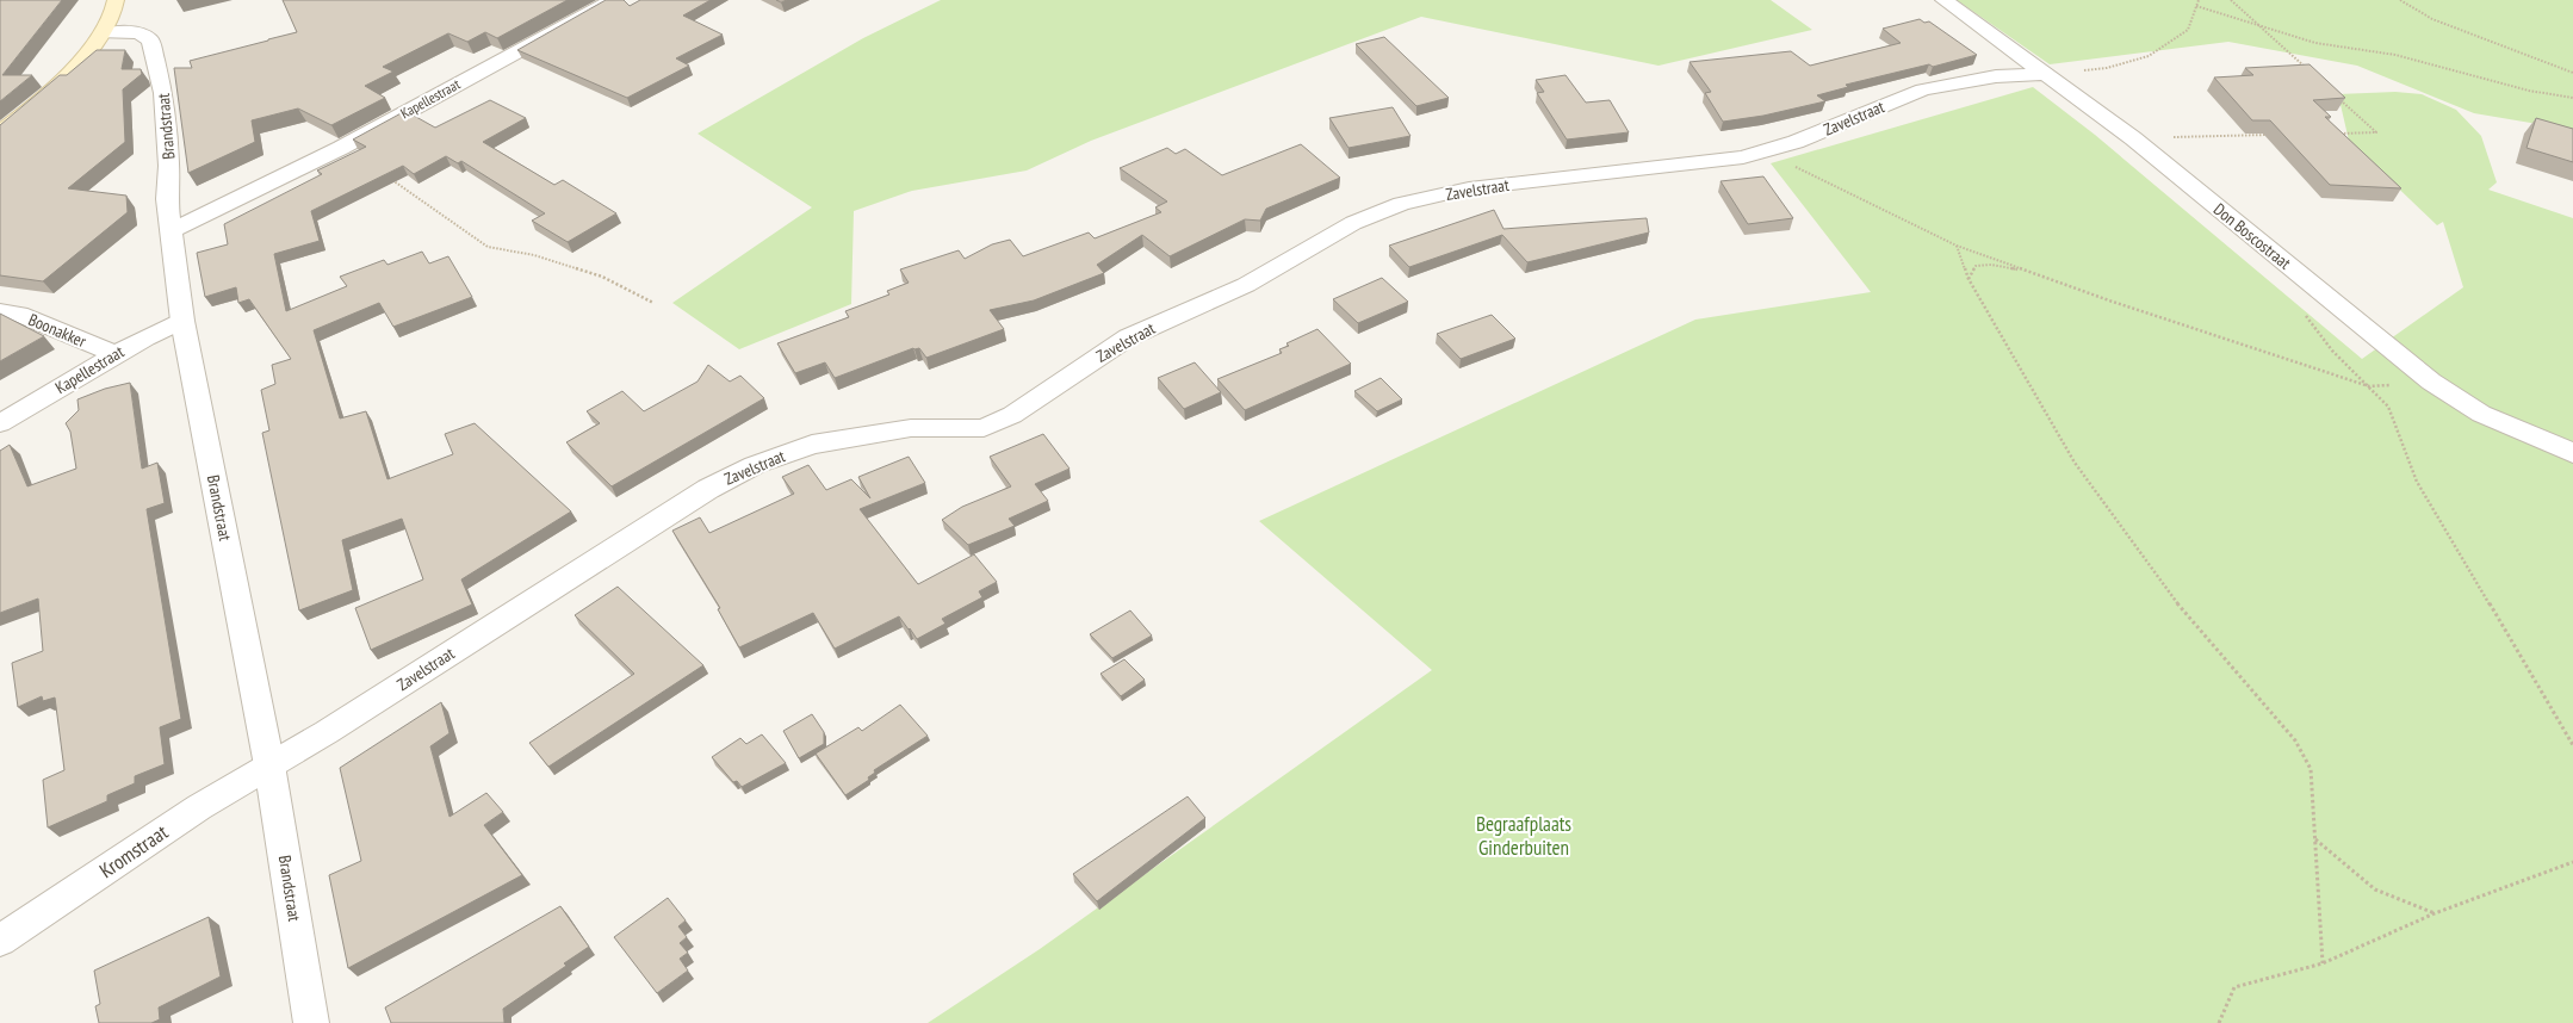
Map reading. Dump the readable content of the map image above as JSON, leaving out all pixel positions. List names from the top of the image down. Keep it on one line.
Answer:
{"streets":{"street":["Kapellestraat","Zavelstraat","Brandstraat","Don Boscostraat","Boonakker","Kromstraat"]},"crossings":[["Kapellestraat","Brandstraat"],["Kapellestraat","Boonakker"],["Zavelstraat","Brandstraat"],["Zavelstraat","Don Boscostraat"],["Zavelstraat","Kromstraat"],["Brandstraat","Kromstraat"]],"parks":["Begraafplaats Ginderbuiten"]}
